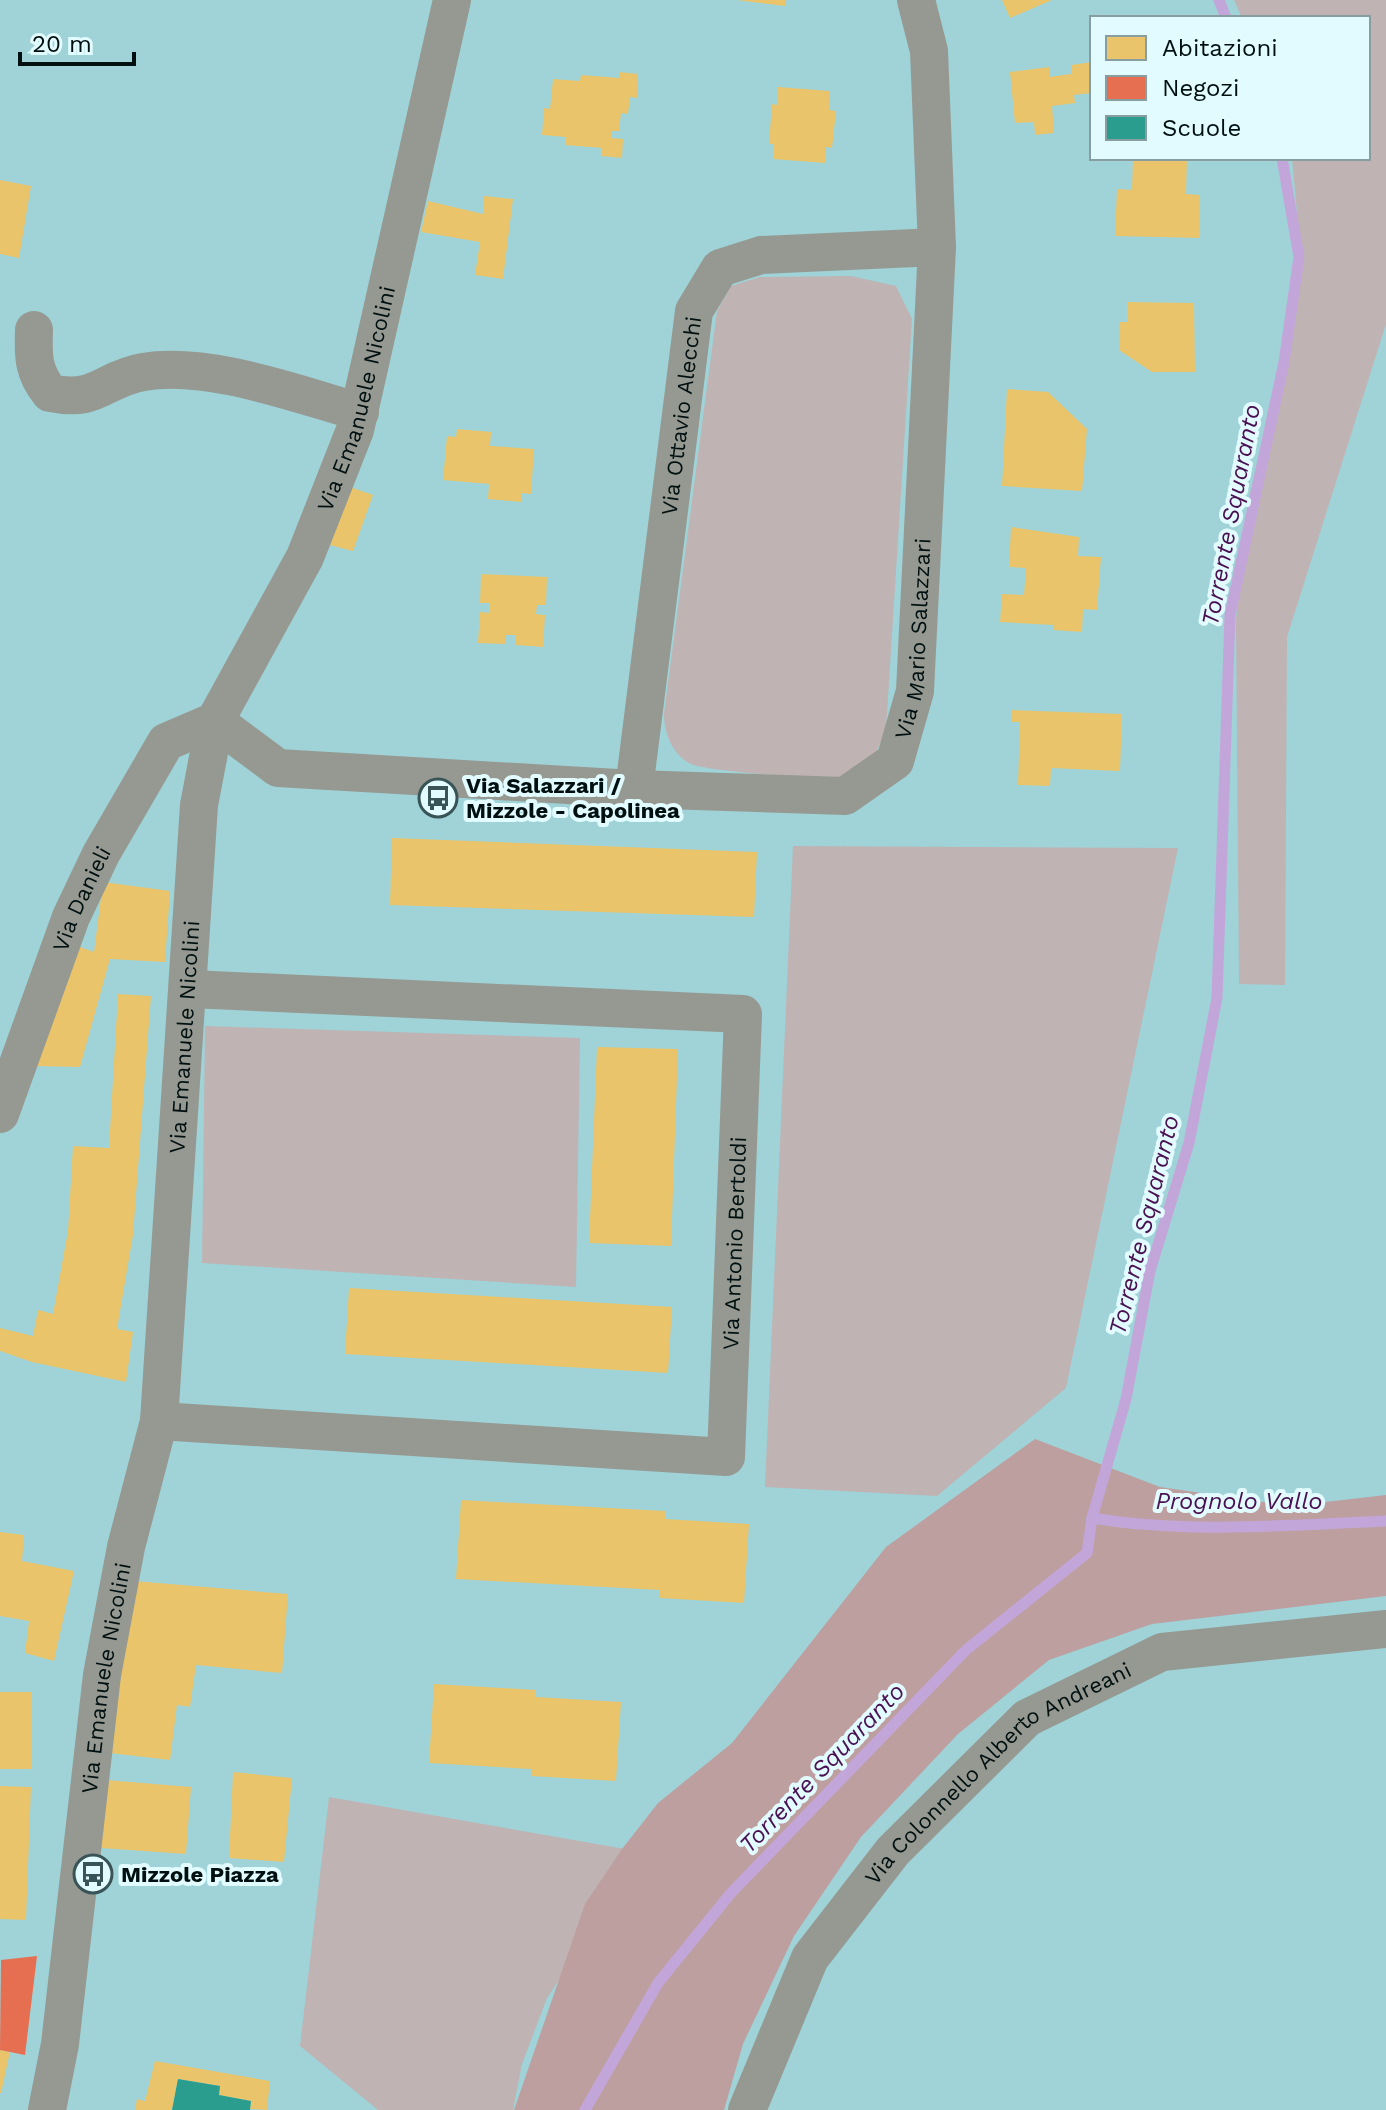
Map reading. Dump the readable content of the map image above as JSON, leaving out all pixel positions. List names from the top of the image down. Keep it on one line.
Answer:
{"streets":{"street":["Via Emanuele Nicolini","Via Ottavio Alecchi","Via Mario Salazzari","Via Danieli","Via Antonio Bertoldi","Via Colonnello Alberto Andreani"]},"crossings":[["Via Emanuele Nicolini","Via Mario Salazzari"],["Via Emanuele Nicolini","Via Danieli"],["Via Emanuele Nicolini","Via Antonio Bertoldi"],["Via Ottavio Alecchi","Via Mario Salazzari"],["Via Mario Salazzari","Via Danieli"]],"water":["Torrente Squaranto","Prognolo Vallo"],"places":{"bus stop":["Via Salazzari / Mizzole - Capolinea","Mizzole Piazza"]},"legend":["Abitazioni","Negozi","Scuole"],"scale_bar":"20 m"}
